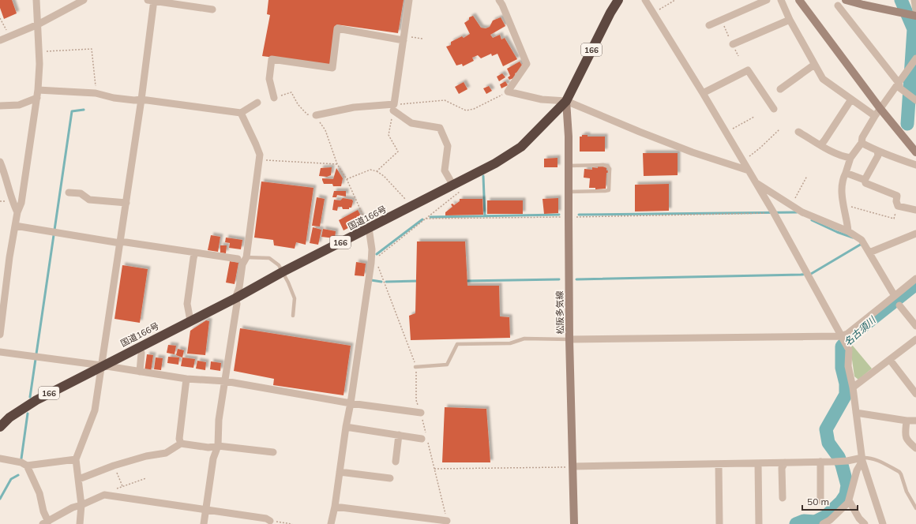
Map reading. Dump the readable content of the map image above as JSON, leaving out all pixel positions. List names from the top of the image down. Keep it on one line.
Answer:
{"streets":{"highway":["166","国道166号"],"main road":["松阪多気線"]},"crossings":[["国道166号","松阪多気線"]],"water":["名古須川"],"scale_bar":"50 m"}
